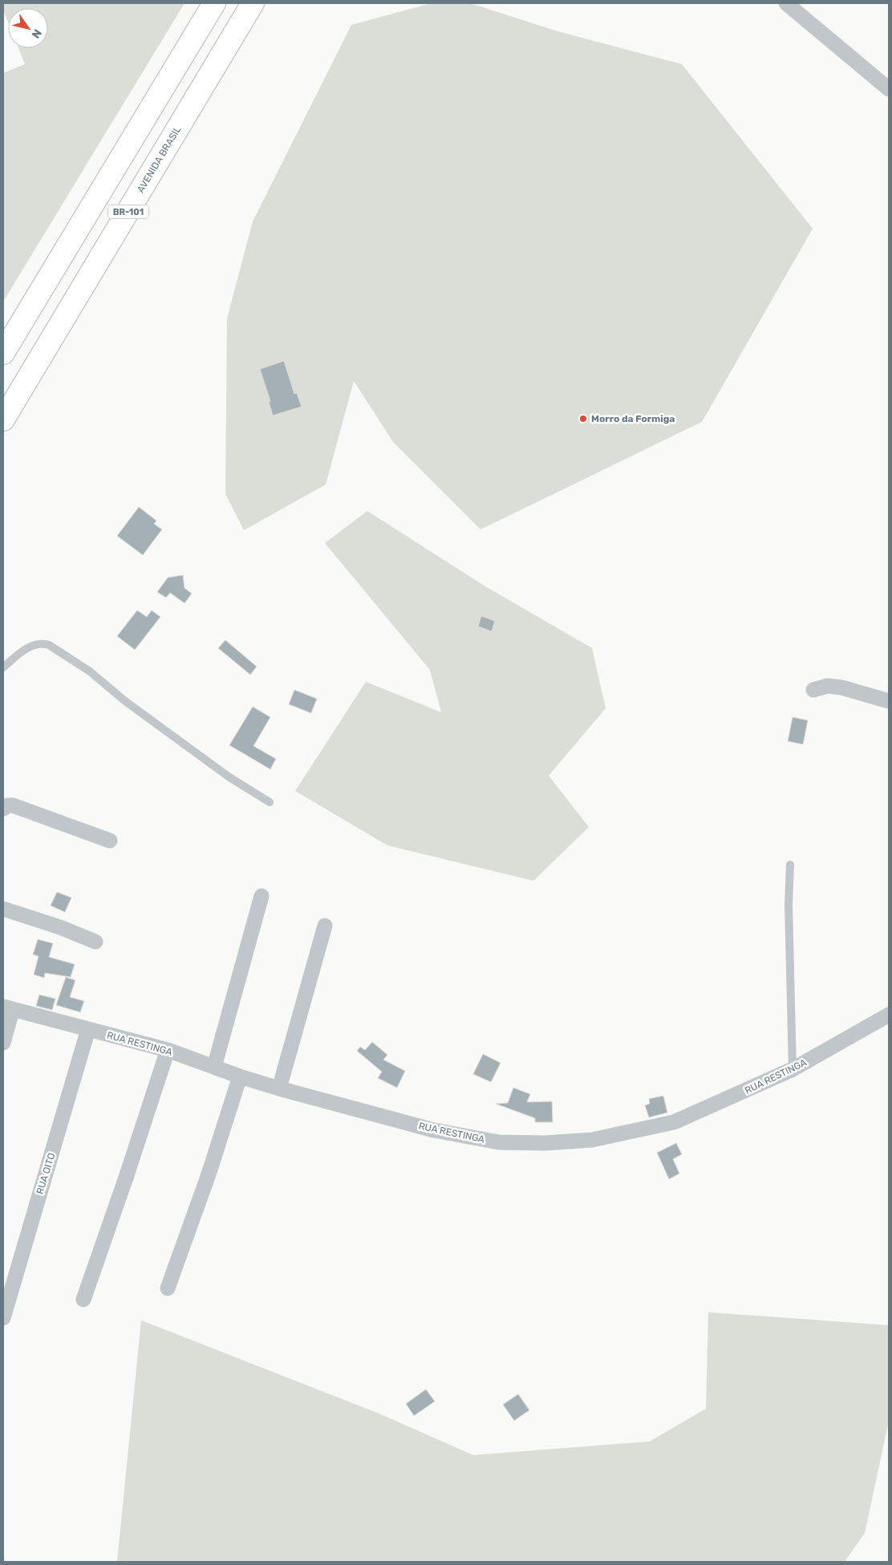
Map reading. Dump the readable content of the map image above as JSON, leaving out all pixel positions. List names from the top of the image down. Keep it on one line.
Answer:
{"streets":{"highway":["AVENIDA BRASIL","BR-101"],"street":["RUA RESTINGA","RUA OITO"]},"crossings":[["RUA RESTINGA","RUA OITO"]],"places":["Morro da Formiga"],"north":"bottom right"}
